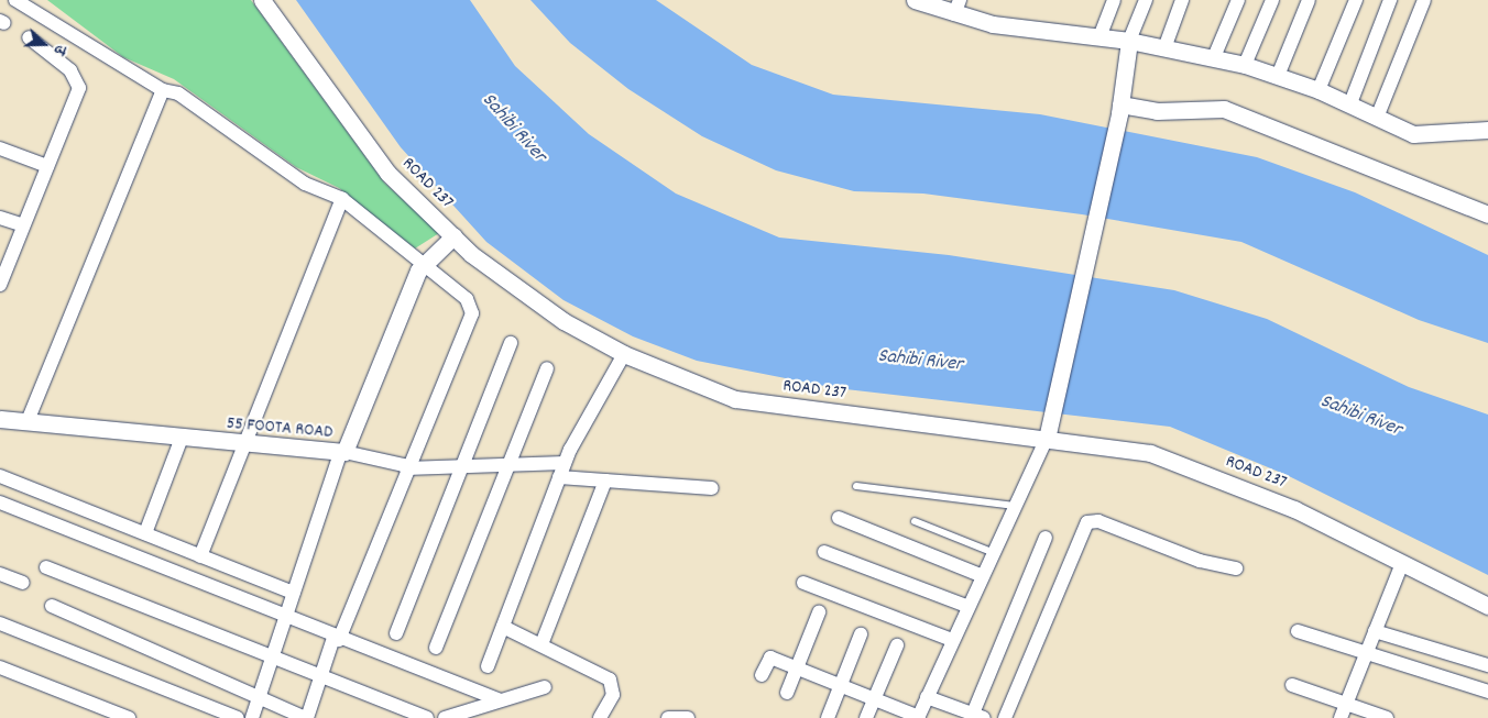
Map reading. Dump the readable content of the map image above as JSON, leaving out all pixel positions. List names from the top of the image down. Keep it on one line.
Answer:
{"streets":{"street":["ROAD 237","55 FOOTA ROAD"]},"crossings":[["ROAD 237","55 FOOTA ROAD"]],"water":["Sahibi River"],"north":"right"}
